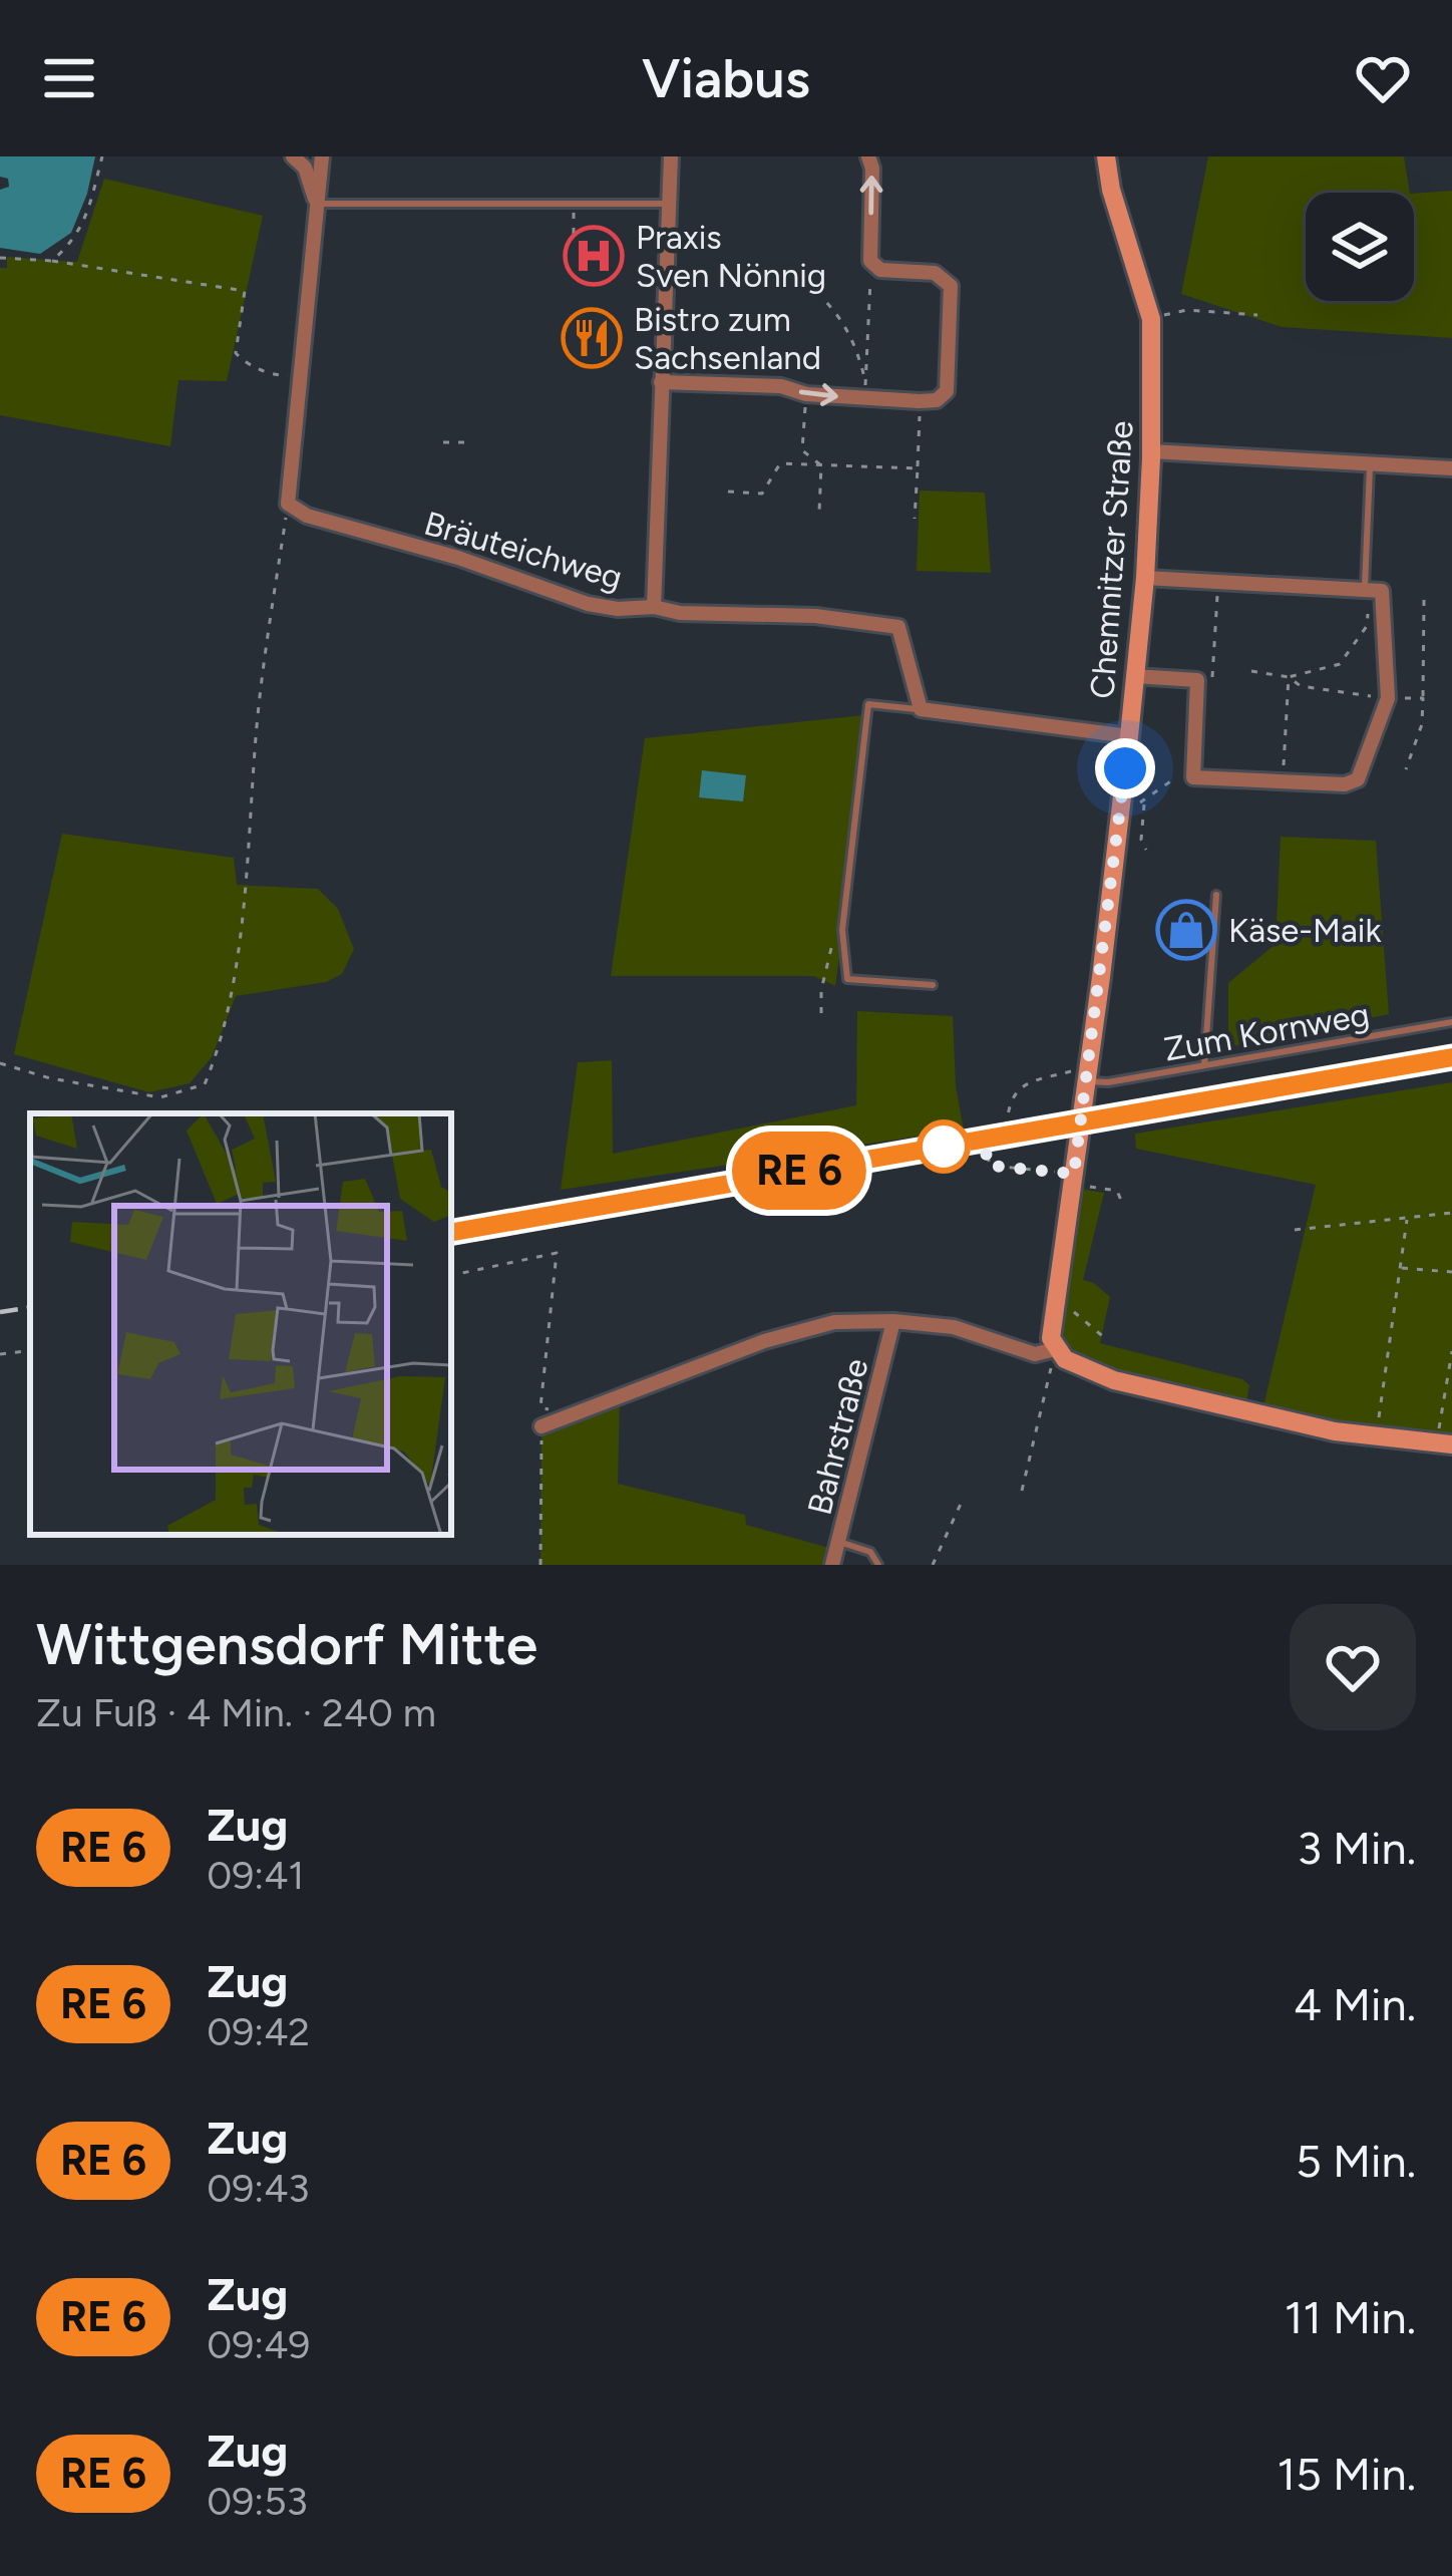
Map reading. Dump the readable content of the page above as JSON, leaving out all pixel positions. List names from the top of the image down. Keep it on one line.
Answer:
{"streets":{"street":["Bräuteichweg","Chemnitzer Straße","Bahrstraße"],"lane":["Zum Kornweg"]},"crossings":[["Chemnitzer Straße","Zum Kornweg"]],"places":{"hospital":["Praxis Sven Nönnig"],"restaurant":["Bistro zum Sachsenland"],"shop":["Käse-Maik"]},"page":{"header":"Viabus","on_map":"RE 6","heading":["Wittgensdorf Mitte","Zu Fuß · 4 Min. · 240 m"],"list":[{"mark":"RE 6","name":"Zug","note":"09:41","value":"3 Min."},{"mark":"RE 6","name":"Zug","note":"09:42","value":"4 Min."},{"mark":"RE 6","name":"Zug","note":"09:43","value":"5 Min."},{"mark":"RE 6","name":"Zug","note":"09:49","value":"11 Min."},{"mark":"RE 6","name":"Zug","note":"09:53","value":"15 Min."}]}}
